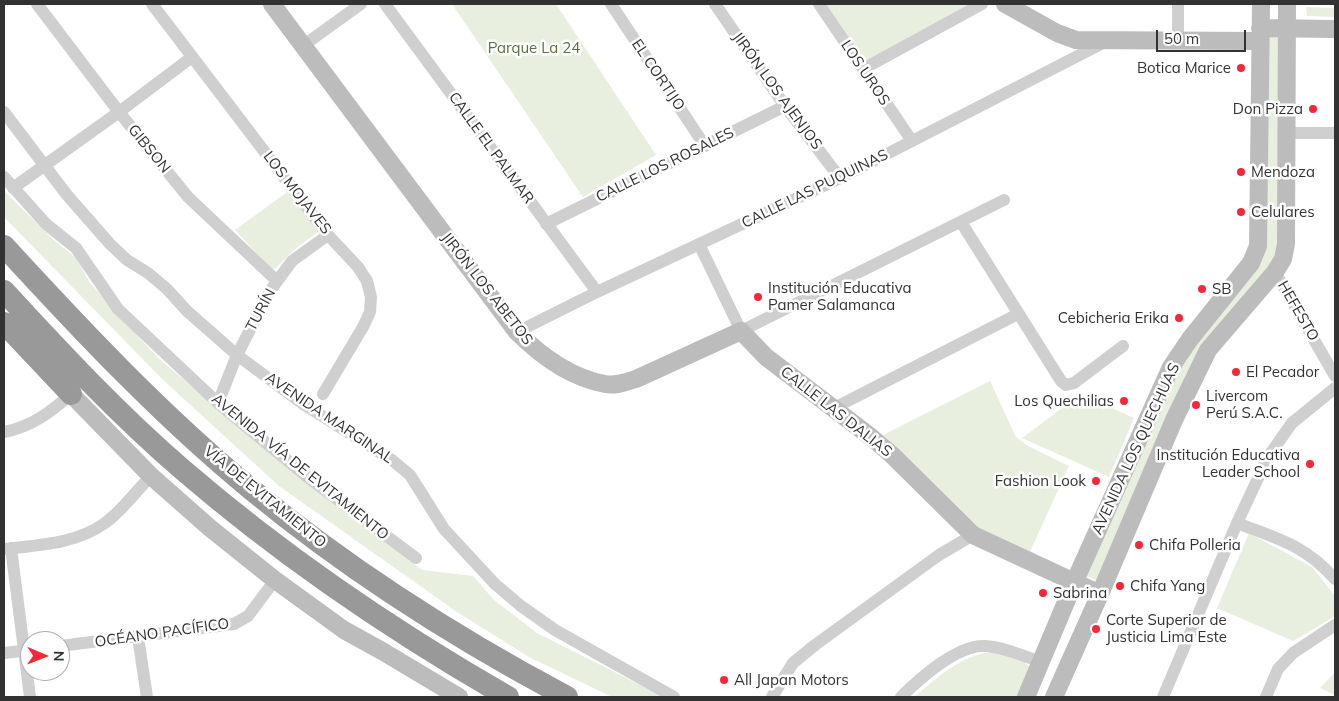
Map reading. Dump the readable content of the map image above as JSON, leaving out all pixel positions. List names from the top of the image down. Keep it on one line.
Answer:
{"streets":{"highway":["VÍA DE EVITAMIENTO"],"street":["LOS UROS","EL CORTIJO","JIRÓN LOS AJENJOS","CALLE EL PALMAR","GIBSON","CALLE LOS ROSALES","CALLE LAS PUQUINAS","LOS MOJAVES","JIRÓN LOS ABETOS","TURÍN","HEFESTO","CALLE LAS DALIAS","AVENIDA MARGINAL","AVENIDA LOS QUECHUAS","AVENIDA VÍA DE EVITAMIENTO","OCÉANO PACÍFICO"]},"crossings":[["LOS UROS","CALLE LAS PUQUINAS"],["EL CORTIJO","CALLE LOS ROSALES"],["JIRÓN LOS AJENJOS","CALLE LOS ROSALES"],["JIRÓN LOS AJENJOS","CALLE LAS PUQUINAS"],["CALLE EL PALMAR","CALLE LOS ROSALES"],["CALLE EL PALMAR","CALLE LAS PUQUINAS"],["GIBSON","TURÍN"],["CALLE LAS PUQUINAS","JIRÓN LOS ABETOS"],["LOS MOJAVES","TURÍN"],["JIRÓN LOS ABETOS","CALLE LAS DALIAS"],["TURÍN","AVENIDA MARGINAL"],["TURÍN","AVENIDA VÍA DE EVITAMIENTO"],["HEFESTO","AVENIDA LOS QUECHUAS"],["CALLE LAS DALIAS","AVENIDA LOS QUECHUAS"]],"parks":["Parque La 24"],"places":["Botica Marice","Don Pizza","Mendoza","Celulares","SB","Institución Educativa Pamer Salamanca","Cebicheria Erika","El Pecador","Los Quechilias","Livercom Perú S.A.C.","Institución Educativa Leader School","Fashion Look","Chifa Polleria","Chifa Yang","Sabrina","Corte Superior de Justicia Lima Este","All Japan Motors"],"scale_bar":"50 m","north":"right"}
